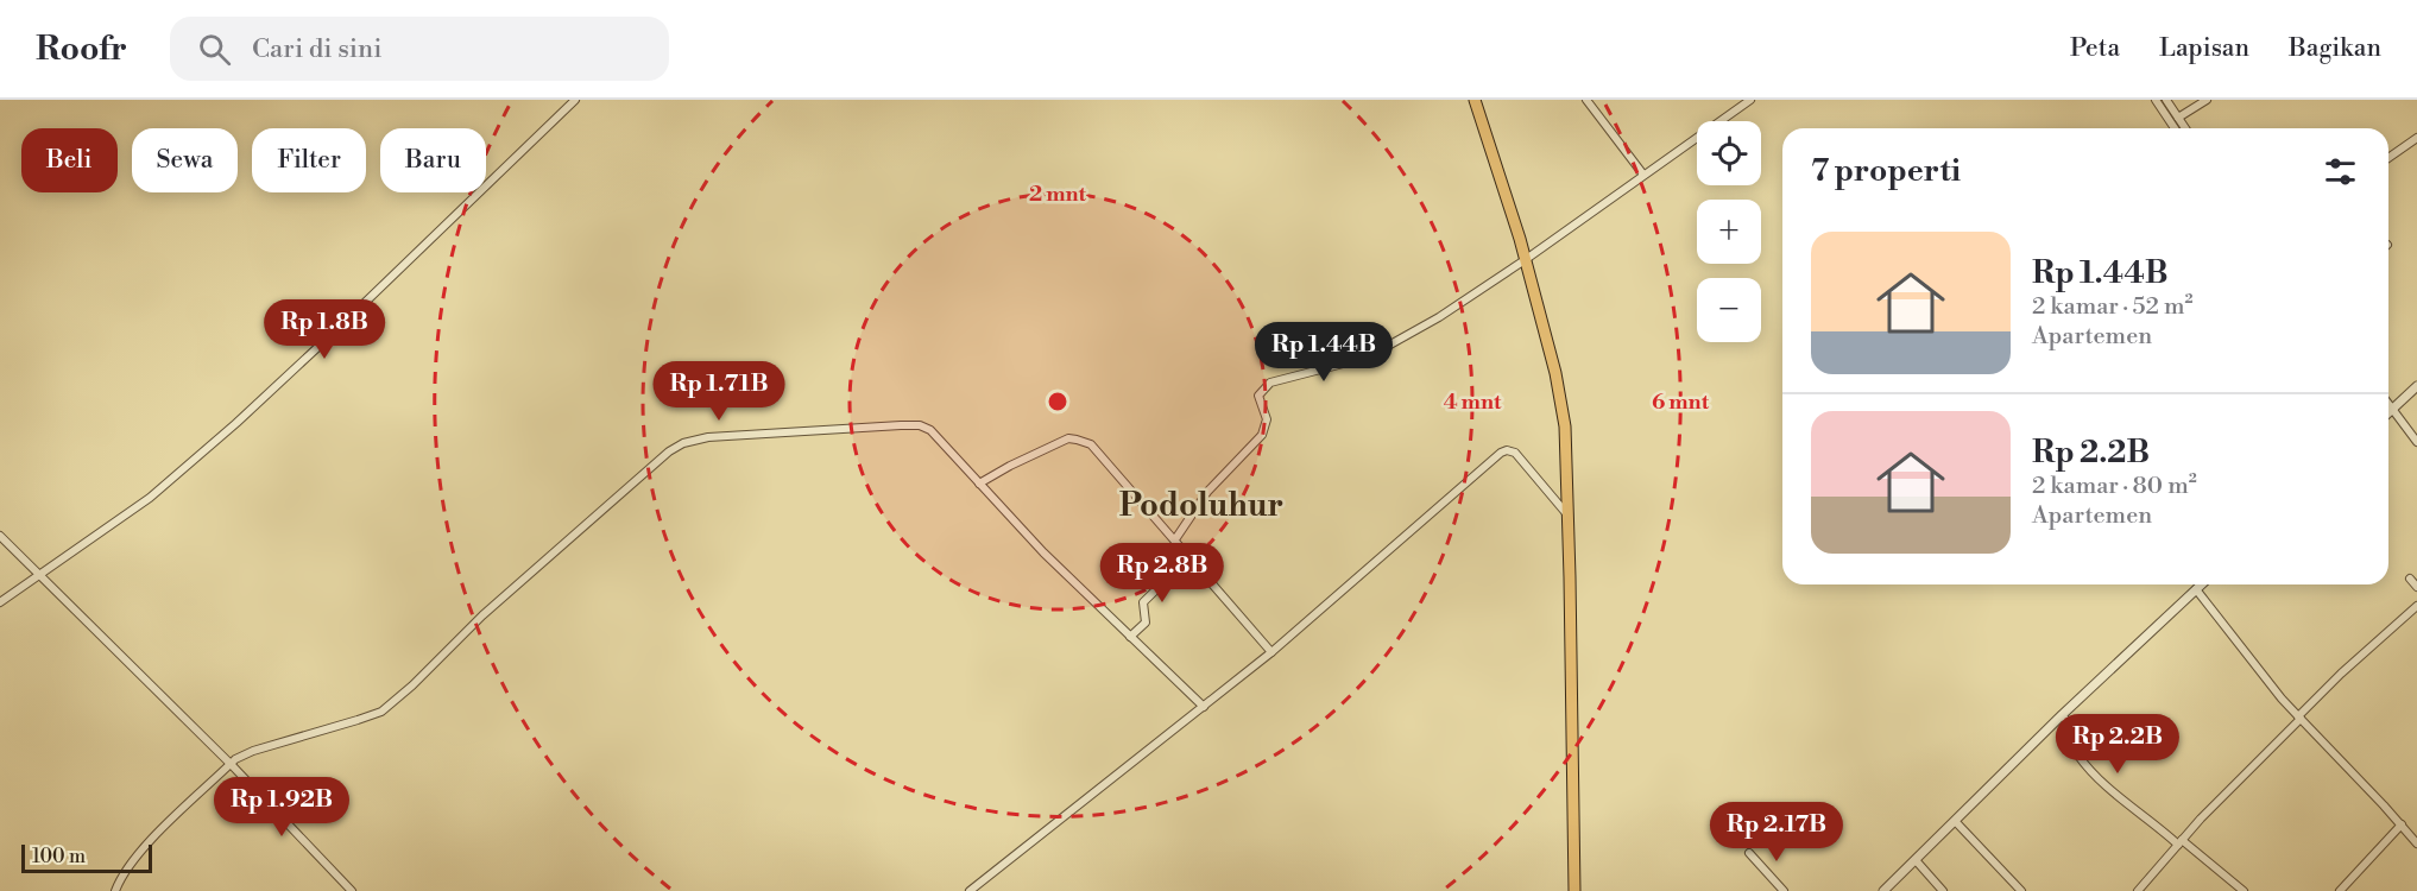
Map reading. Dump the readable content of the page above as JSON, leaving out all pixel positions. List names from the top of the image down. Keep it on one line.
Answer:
{"districts":["Podoluhur"],"scale_bar":"100 m","page":{"header":"Roofr","search":"Cari di sini","nav":["Peta","Lapisan","Bagikan"],"map_buttons":["+","−"],"chip":["Beli","Sewa","Filter","Baru"],"heading":"7 properti","list":[{"name":"Rp 1.44B","note":"2 kamar · 52 m² · Apartemen"},{"name":"Rp 2.2B","note":"2 kamar · 80 m² · Apartemen"}],"price":["Rp 1.8B","Rp 1.44B","Rp 1.71B","Rp 2.8B","Rp 2.2B","Rp 1.92B","Rp 2.17B"],"scale":"100 m"},"rings":["2 mnt","4 mnt","6 mnt"]}
